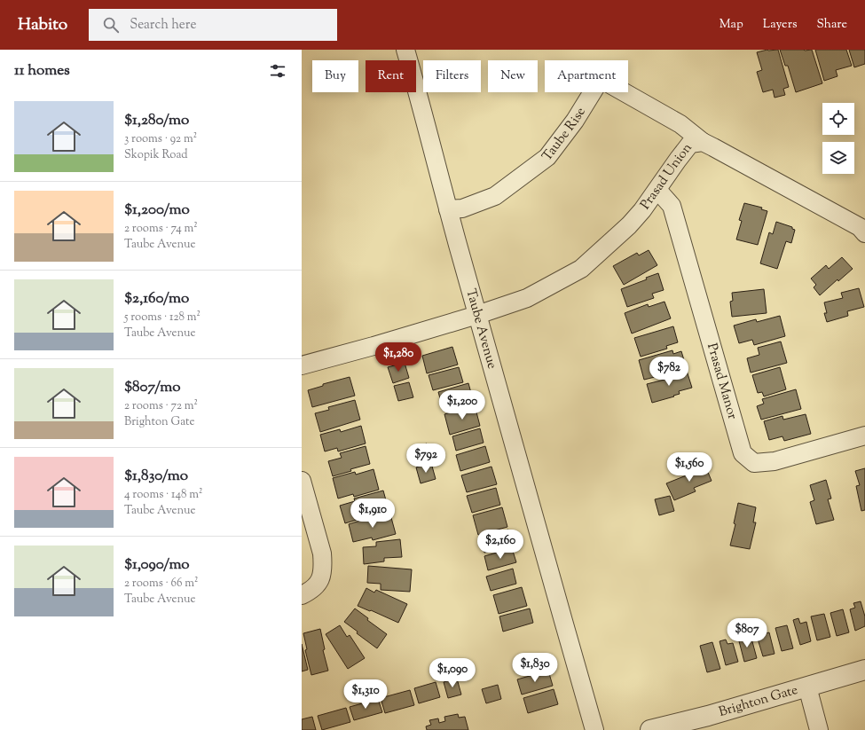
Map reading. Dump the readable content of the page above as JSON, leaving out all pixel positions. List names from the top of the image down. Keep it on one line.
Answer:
{"streets":{"street":["Taube Rise","Prasad Union","Taube Avenue","Prasad Manor","Brighton Gate"]},"crossings":[["Taube Rise","Prasad Union"],["Taube Rise","Taube Avenue"],["Prasad Union","Taube Avenue"],["Prasad Union","Prasad Manor"]],"page":{"header":"Habito","search":"Search here","nav":["Map","Layers","Share"],"heading":"11 homes","chip":["Buy","Rent","Filters","New","Apartment"],"list":[{"name":"$1,280/mo","note":"3 rooms · 92 m² · Skopik Road"},{"name":"$1,200/mo","note":"2 rooms · 74 m² · Taube Avenue"},{"name":"$2,160/mo","note":"5 rooms · 128 m² · Taube Avenue"},{"name":"$807/mo","note":"2 rooms · 72 m² · Brighton Gate"},{"name":"$1,830/mo","note":"4 rooms · 148 m² · Taube Avenue"},{"name":"$1,090/mo","note":"2 rooms · 66 m² · Taube Avenue"}],"price":["$1,280","$782","$1,200","$792","$1,560","$1,910","$2,160","$807","$1,830","$1,090","$1,310"]}}
